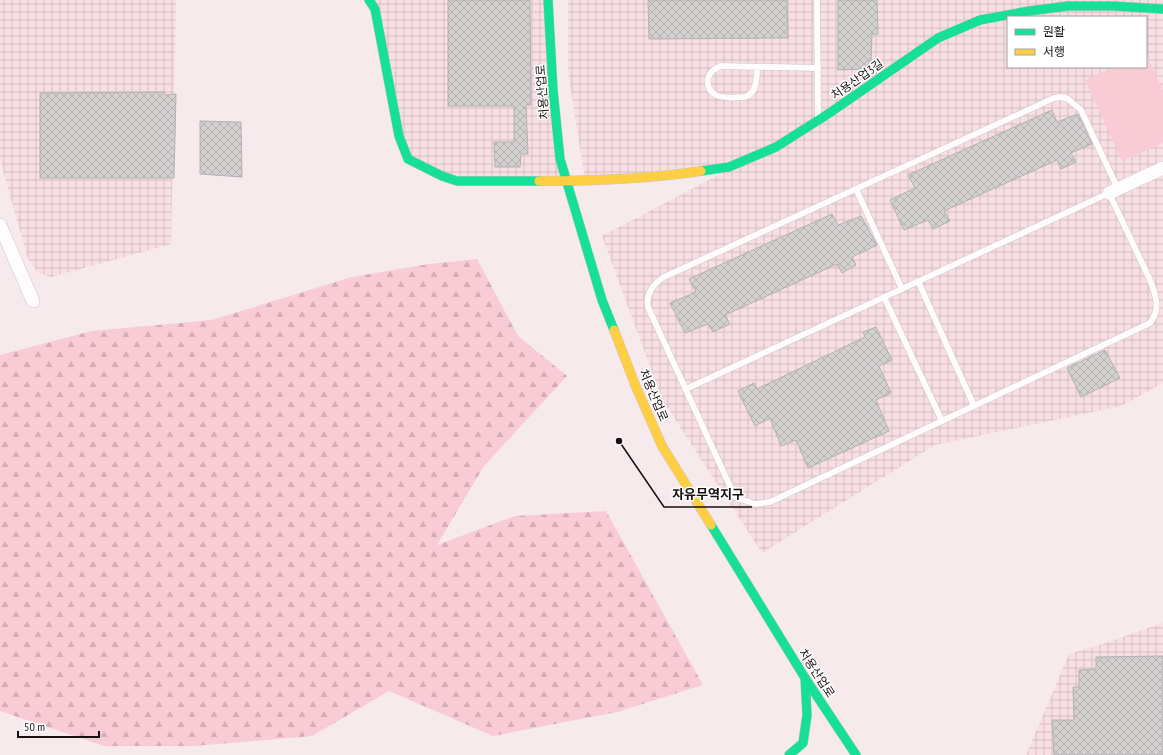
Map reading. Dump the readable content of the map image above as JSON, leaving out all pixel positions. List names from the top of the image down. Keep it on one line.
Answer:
{"streets":{"main road":["처용산업3길","처용산업로"]},"crossings":[["처용산업3길","처용산업로"]],"places":["자유무역지구"],"legend":["원활","서행"],"scale_bar":"50 m"}
